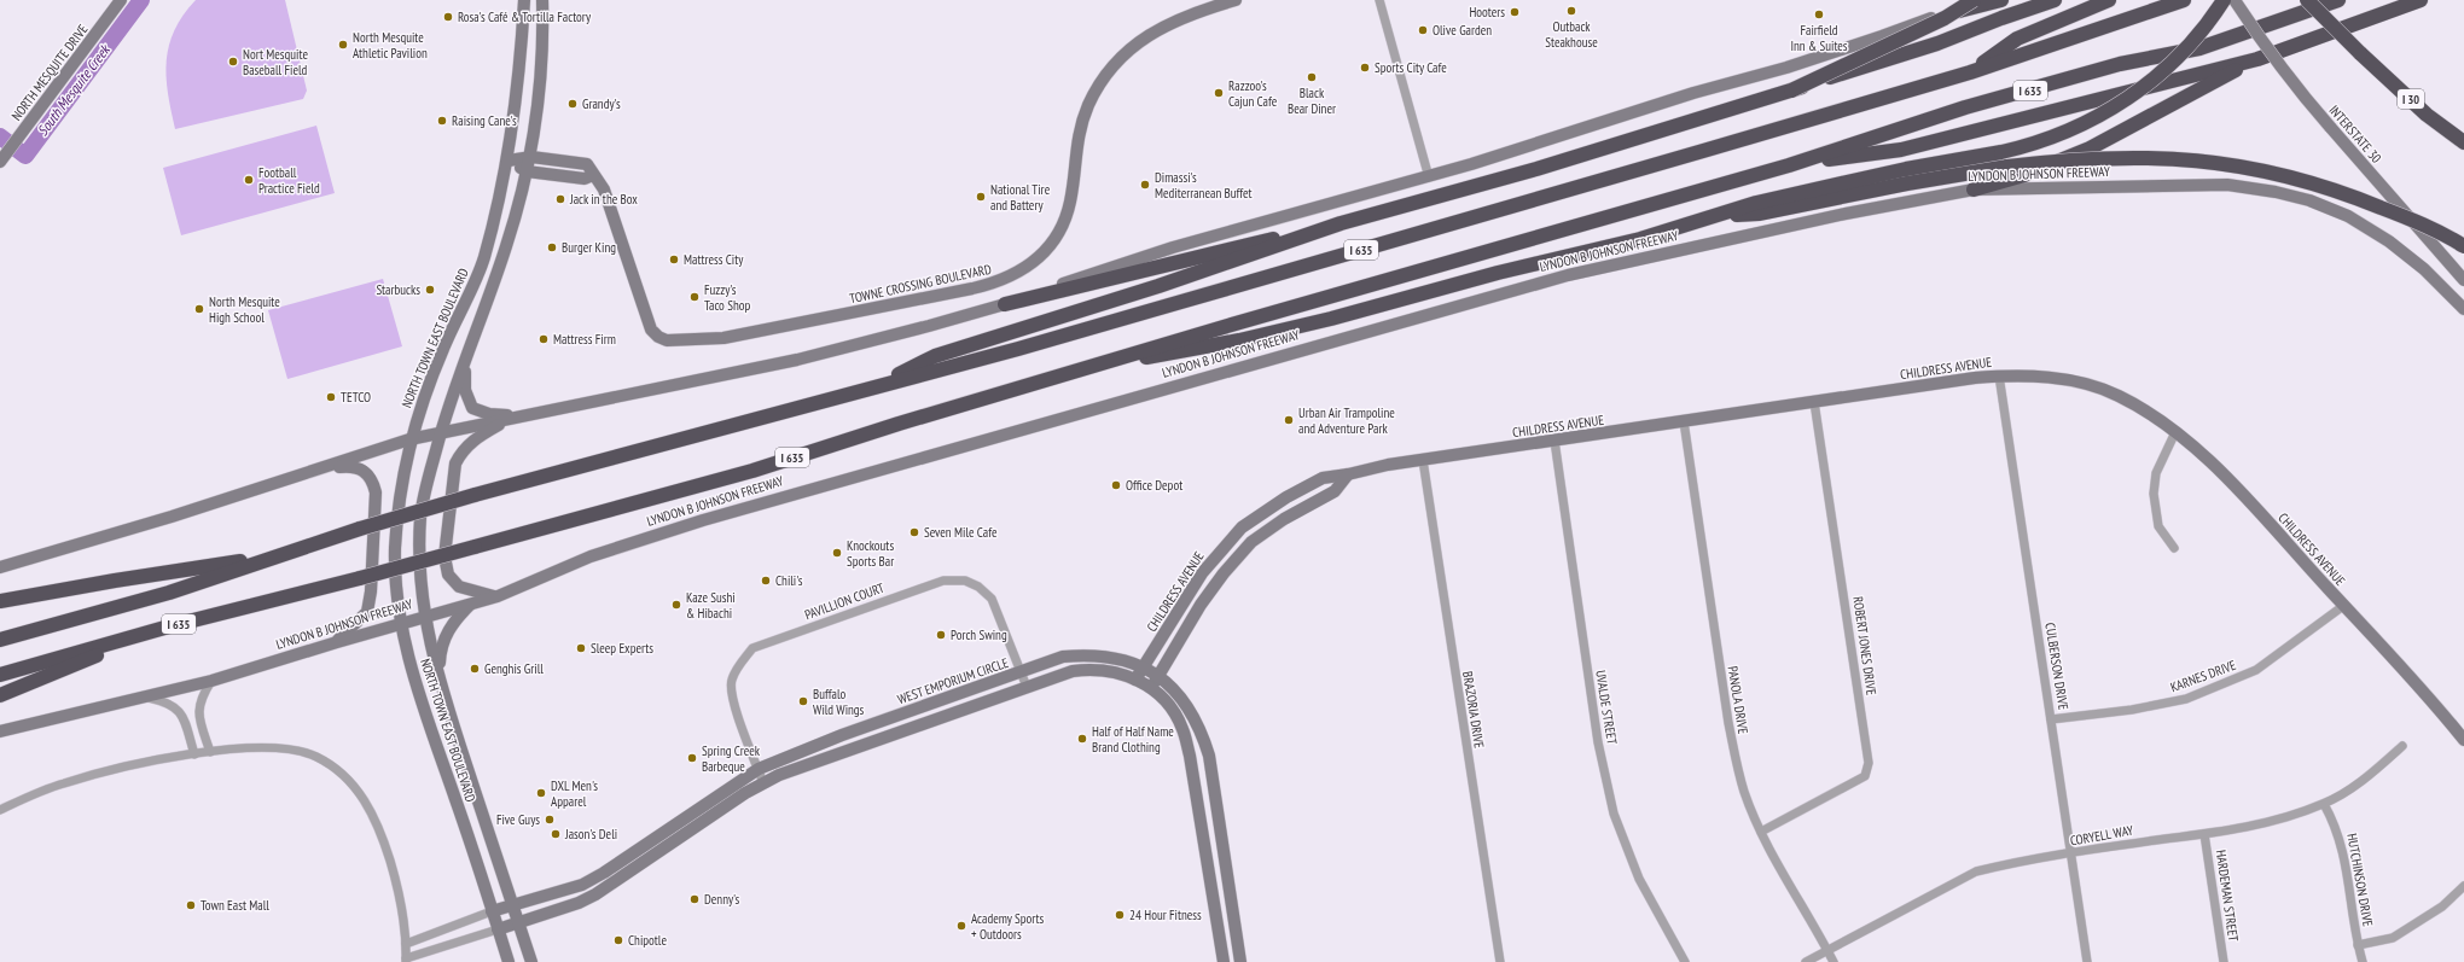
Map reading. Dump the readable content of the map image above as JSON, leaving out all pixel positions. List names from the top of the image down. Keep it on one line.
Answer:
{"streets":{"highway":["I 635","I 30","LYNDON B JOHNSON FREEWAY"],"main road":["NORTH MESQUITE DRIVE","INTERSTATE 30","TOWNE CROSSING BOULEVARD","NORTH TOWN EAST BOULEVARD","CHILDRESS AVENUE","WEST EMPORIUM CIRCLE"],"street":["PAVILLION COURT","ROBERT JONES DRIVE","CULBERSON DRIVE","KARNES DRIVE","PANOLA DRIVE","UVALDE STREET","BRAZORIA DRIVE","CORYELL WAY","HUTCHINSON DRIVE","HARDEMAN STREET"]},"crossings":[["LYNDON B JOHNSON FREEWAY","NORTH TOWN EAST BOULEVARD"],["TOWNE CROSSING BOULEVARD","NORTH TOWN EAST BOULEVARD"],["NORTH TOWN EAST BOULEVARD","WEST EMPORIUM CIRCLE"],["CHILDRESS AVENUE","ROBERT JONES DRIVE"],["CHILDRESS AVENUE","CULBERSON DRIVE"],["CHILDRESS AVENUE","KARNES DRIVE"],["CHILDRESS AVENUE","WEST EMPORIUM CIRCLE"],["CHILDRESS AVENUE","PANOLA DRIVE"],["CHILDRESS AVENUE","UVALDE STREET"],["CHILDRESS AVENUE","BRAZORIA DRIVE"],["PAVILLION COURT","WEST EMPORIUM CIRCLE"],["ROBERT JONES DRIVE","PANOLA DRIVE"],["CULBERSON DRIVE","KARNES DRIVE"],["CULBERSON DRIVE","CORYELL WAY"],["PANOLA DRIVE","CORYELL WAY"],["CORYELL WAY","HUTCHINSON DRIVE"],["CORYELL WAY","HARDEMAN STREET"]],"water":["South Mesquite Creek"],"places":["Outback Steakhouse","Hooters","Fairfield Inn & Suites","Rosa's Café & Tortilla Factory","Olive Garden","North Mesquite Athletic Pavilion","Nort Mesquite Baseball Field","Sports City Cafe","Black Bear Diner","Razzoo's Cajun Cafe","Grandy's","Raising Cane's","Football Practice Field","Dimassi's Mediterranean Buffet","National Tire and Battery","Jack in the Box","Burger King","Mattress City","Starbucks","Fuzzy's Taco Shop","North Mesquite High School","Mattress Firm","TETCO","Urban Air Trampoline and Adventure Park","Office Depot","Seven Mile Cafe","Knockouts Sports Bar","Chili's","Kaze Sushi & Hibachi","Porch Swing","Sleep Experts","Genghis Grill","Buffalo Wild Wings","Half of Half Name Brand Clothing","Spring Creek Barbeque","DXL Men's Apparel","Five Guys","Jason's Deli","Denny's","Town East Mall","24 Hour Fitness","Academy Sports + Outdoors","Chipotle"]}
